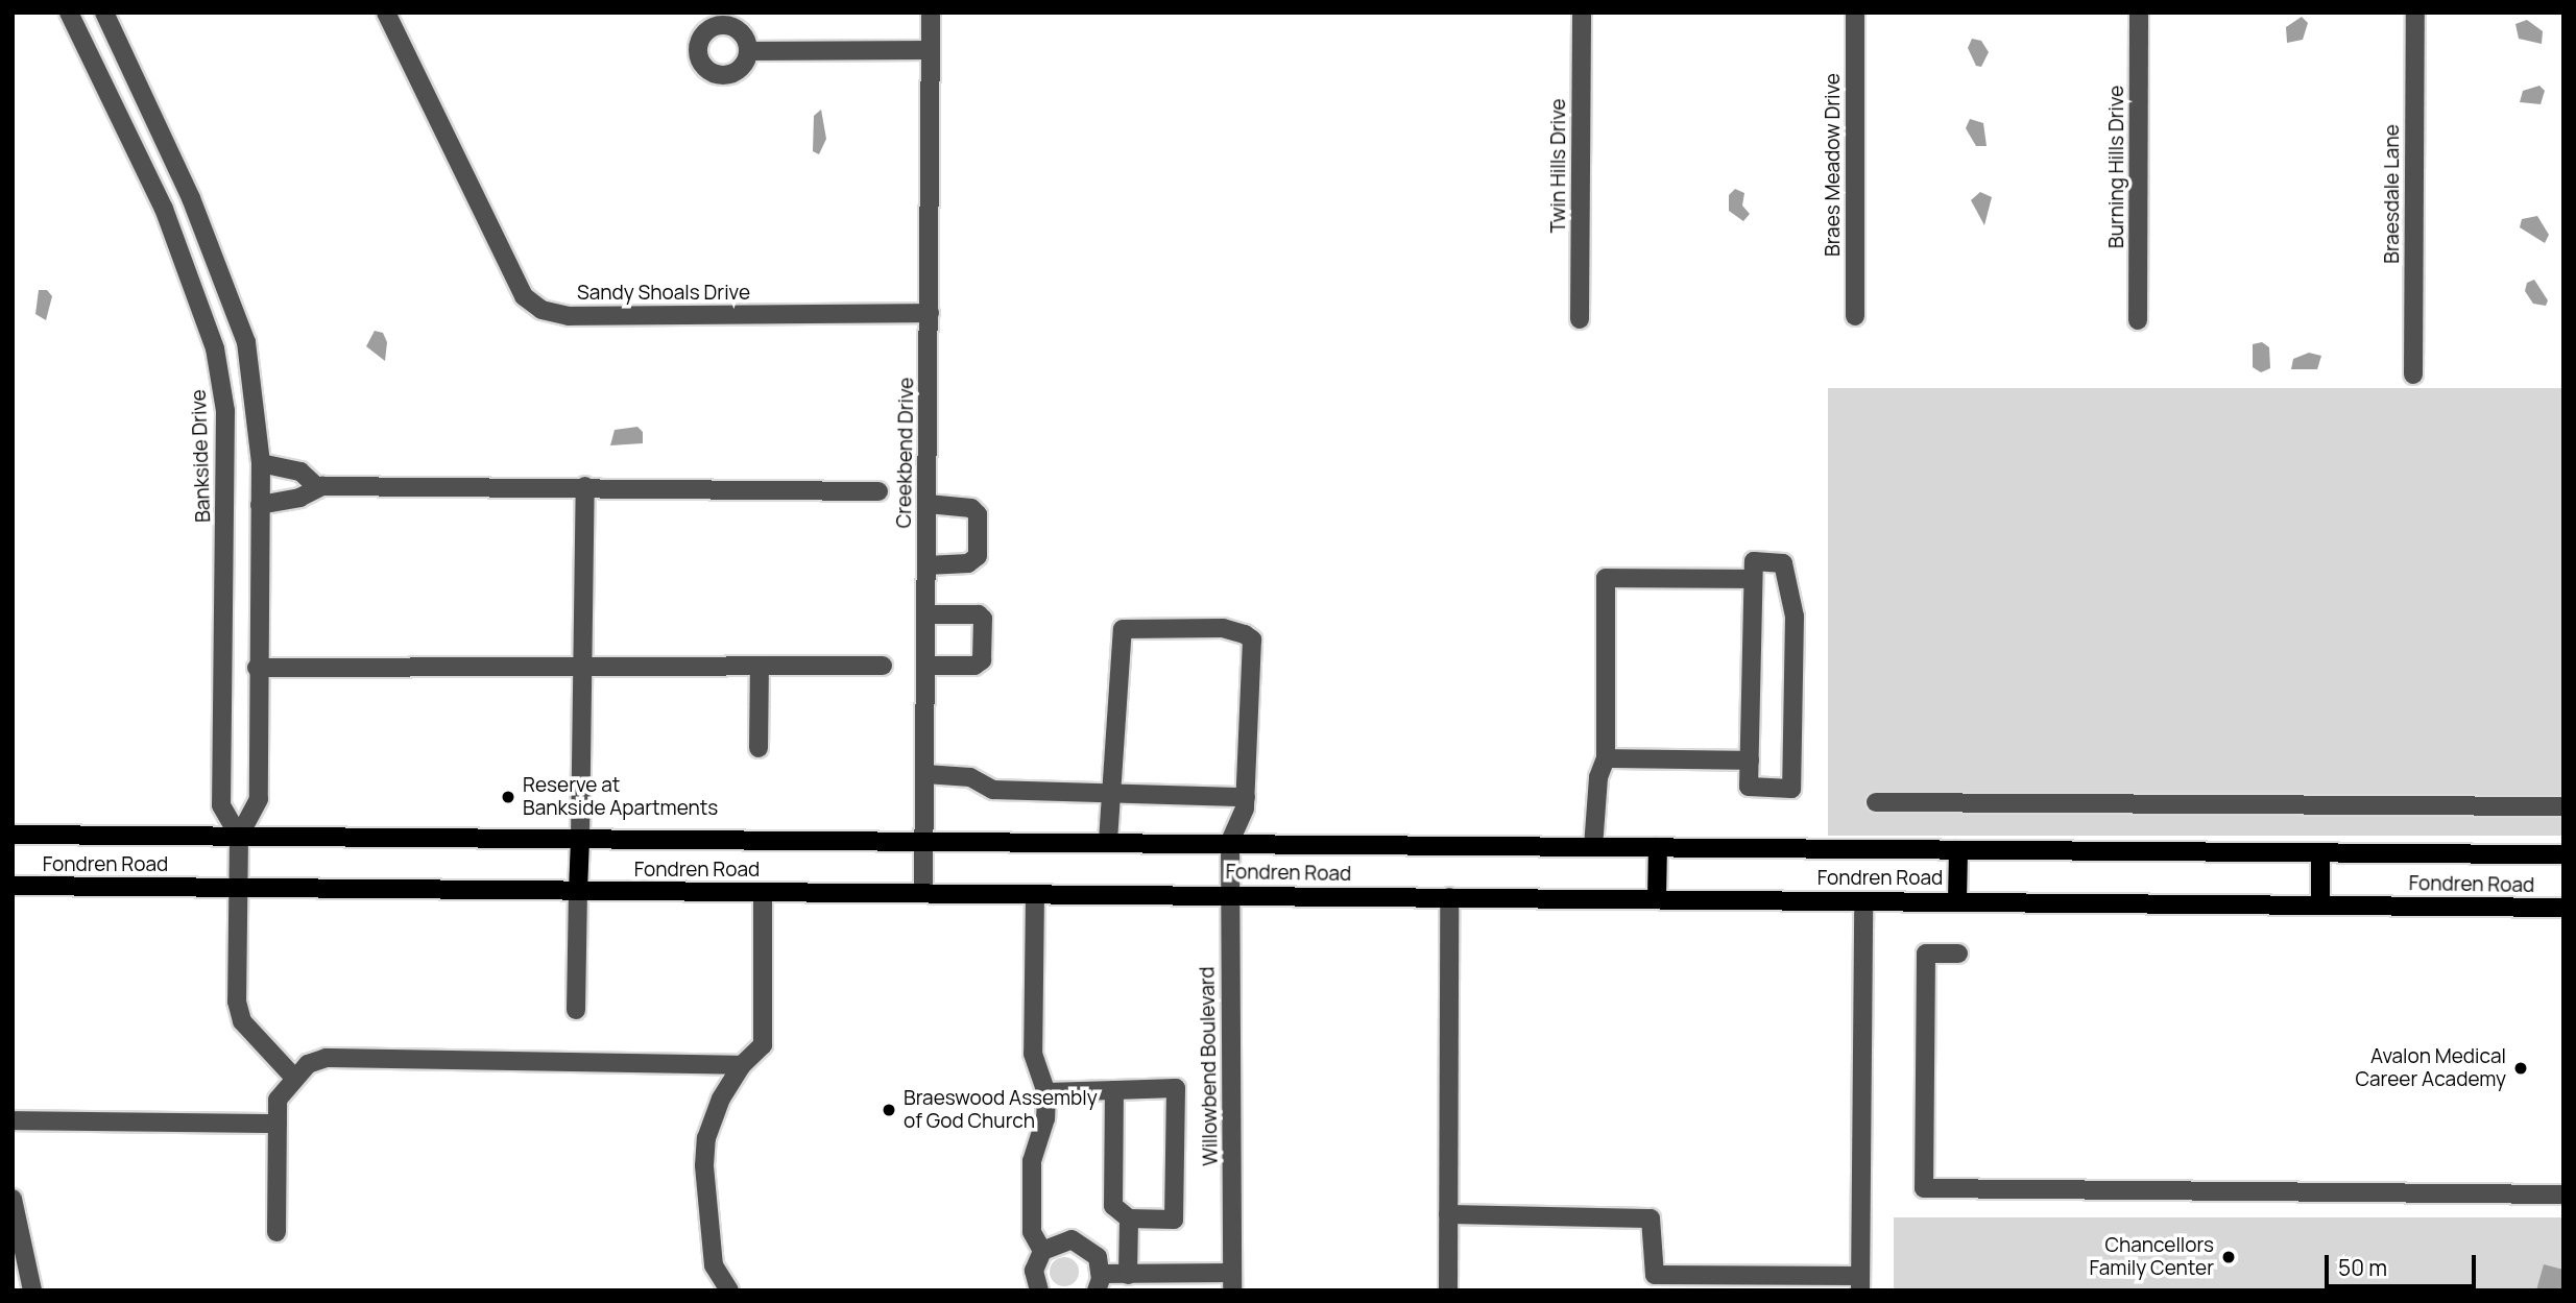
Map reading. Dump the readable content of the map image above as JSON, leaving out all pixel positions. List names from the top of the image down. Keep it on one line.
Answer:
{"streets":{"main road":["Fondren Road"],"street":["Braes Meadow Drive","Twin Hills Drive","Burning Hills Drive","Braesdale Lane","Sandy Shoals Drive","Creekbend Drive","Bankside Drive","Willowbend Boulevard"]},"crossings":[["Sandy Shoals Drive","Creekbend Drive"],["Creekbend Drive","Fondren Road"],["Bankside Drive","Fondren Road"],["Fondren Road","Willowbend Boulevard"]],"places":["Reserve at Bankside Apartments","Avalon Medical Career Academy","Braeswood Assembly of God Church","Chancellors Family Center"],"scale_bar":"50 m"}
